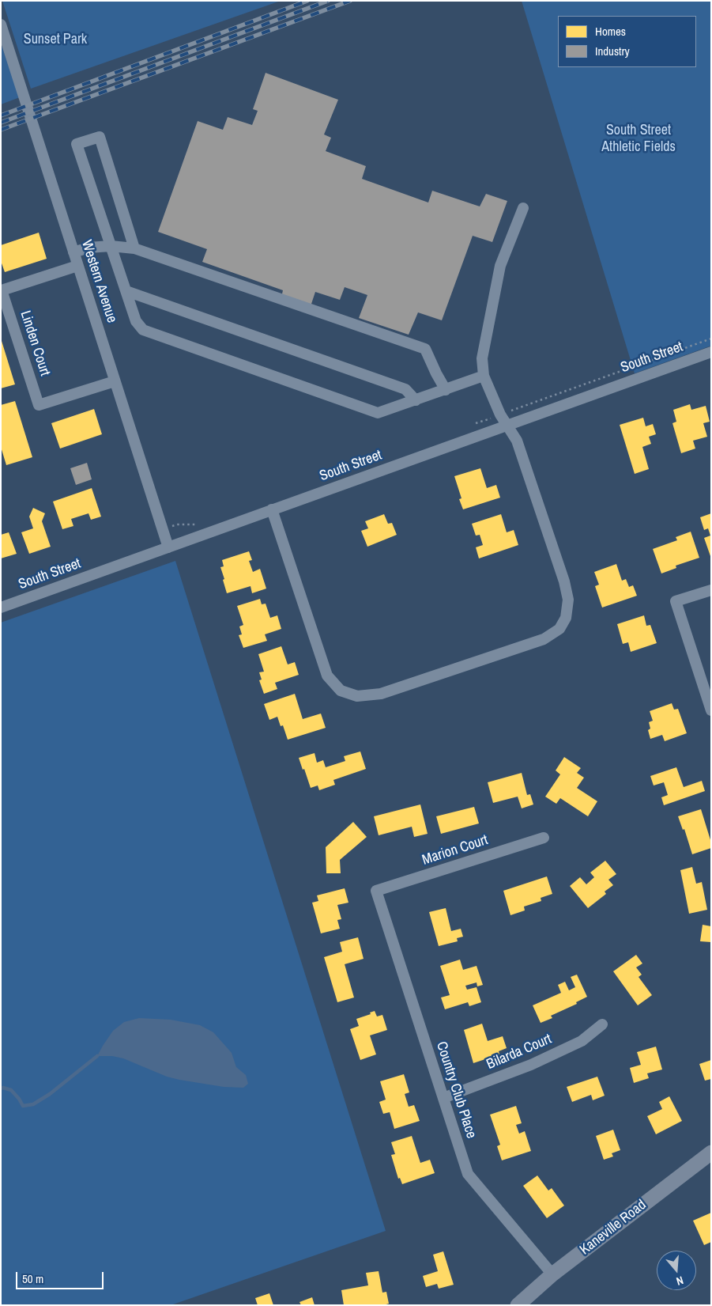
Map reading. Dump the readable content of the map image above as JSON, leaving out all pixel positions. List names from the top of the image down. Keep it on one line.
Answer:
{"streets":{"main road":["Kaneville Road"],"street":["Western Avenue","Linden Court","South Street","Marion Court","Bilarda Court","Country Club Place"]},"crossings":[["Western Avenue","Linden Court"],["Western Avenue","South Street"],["Marion Court","Country Club Place"],["Bilarda Court","Country Club Place"],["Country Club Place","Kaneville Road"]],"parks":["Sunset Park","South Street Athletic Fields"],"legend":["Homes","Industry"],"scale_bar":"50 m","north":"bottom"}
